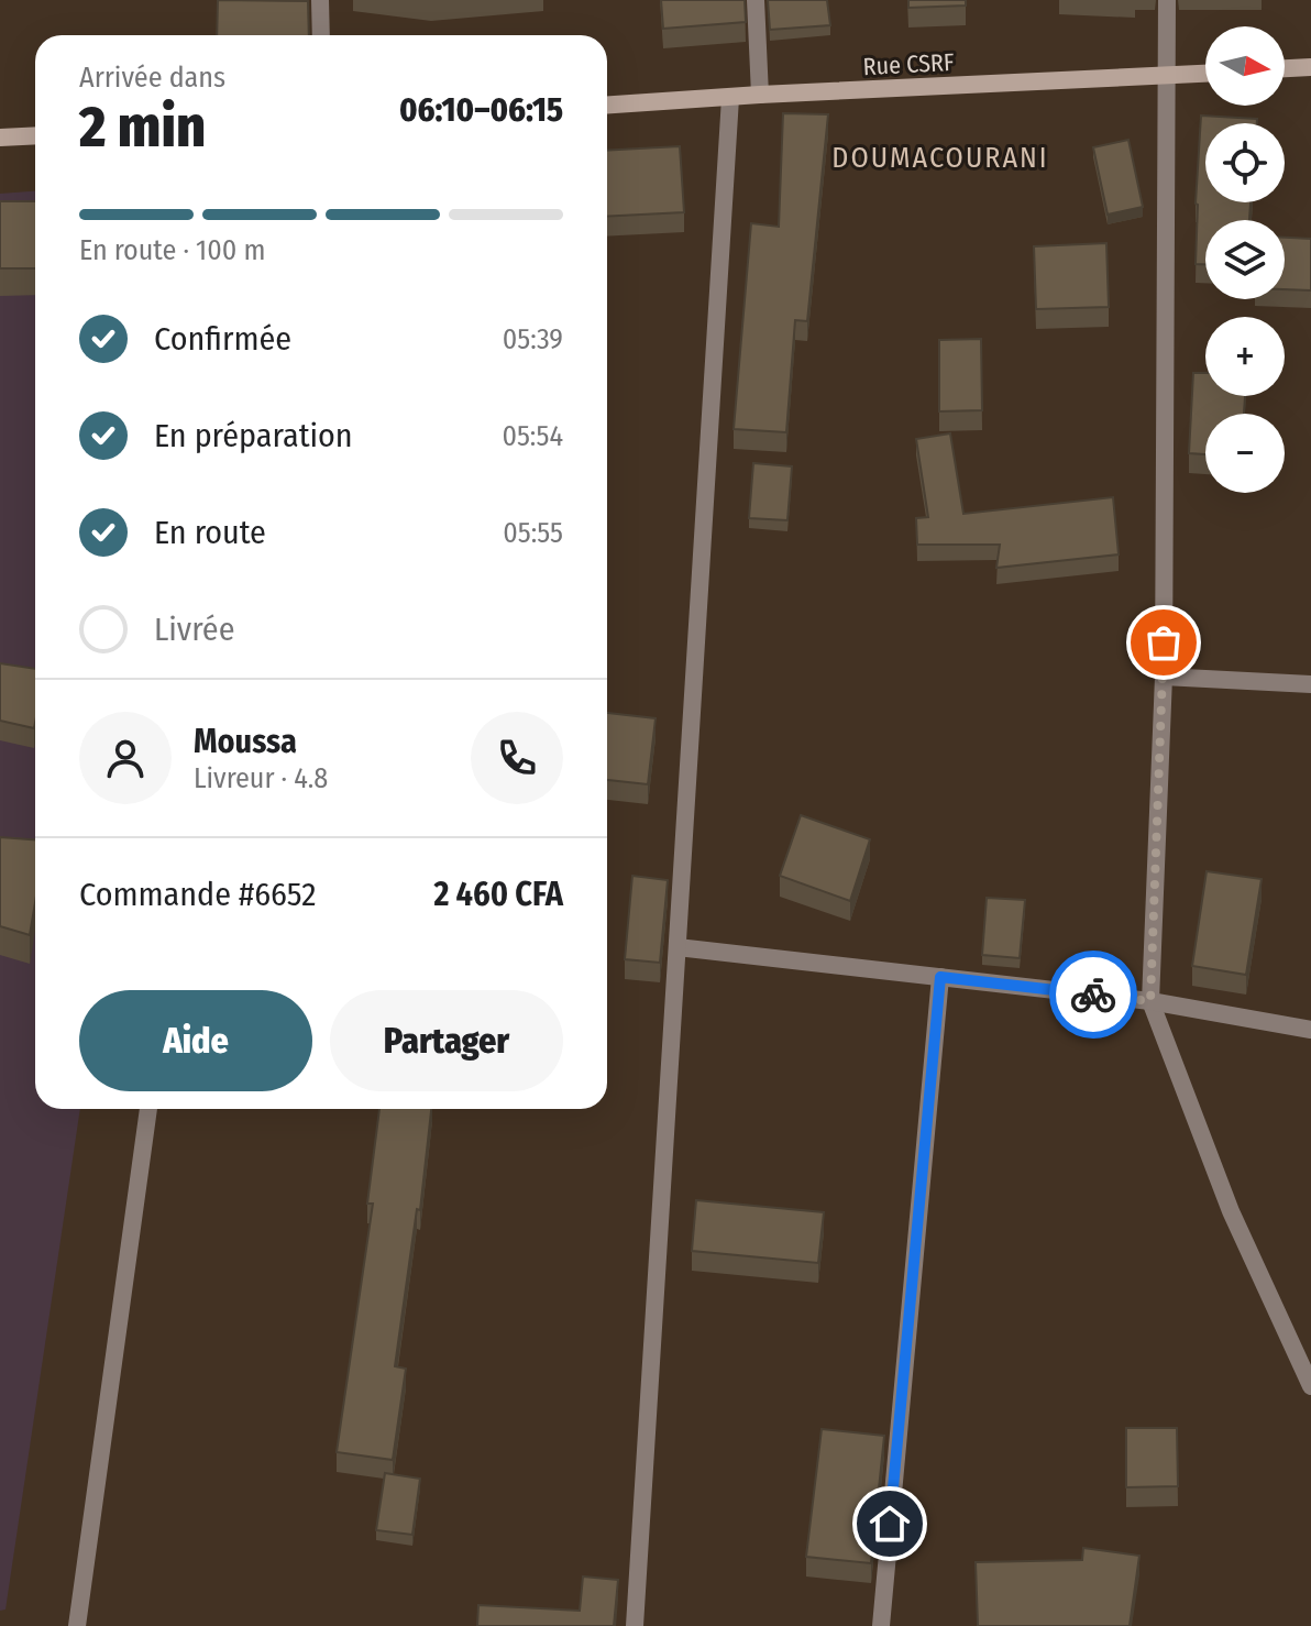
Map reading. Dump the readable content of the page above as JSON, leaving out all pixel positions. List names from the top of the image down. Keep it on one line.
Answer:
{"streets":{"main road":["Rue CSRF"]},"districts":["DOUMACOURANI"],"north":"right","page":{"map_buttons":["+","−"],"heading":["2 min","Arrivée dans","06:10–06:15"],"panel":["Moussa","Livreur · 4.8","Commande #6652","2 460 CFA"],"bar":"En route · 100 m","list":[["Confirmée","05:39"],["En préparation","05:54"],["En route","05:55"],"Livrée"],"buttons":["Aide","Partager"]}}
